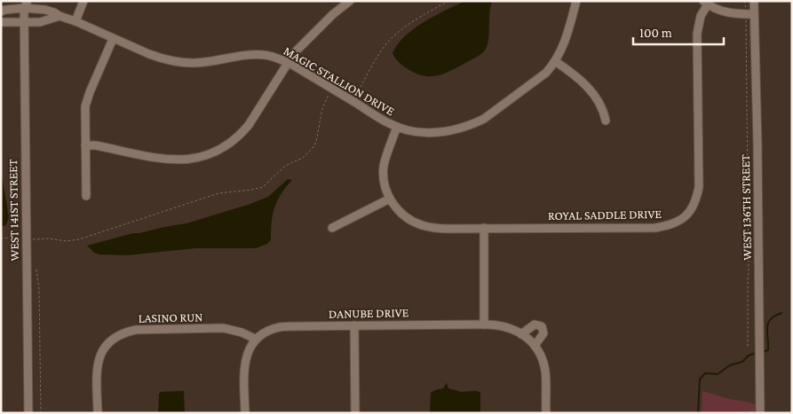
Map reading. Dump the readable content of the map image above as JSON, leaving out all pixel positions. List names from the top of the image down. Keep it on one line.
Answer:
{"streets":{"street":["MAGIC STALLION DRIVE","WEST 136TH STREET","WEST 141ST STREET","ROYAL SADDLE DRIVE","DANUBE DRIVE","LASINO RUN"]},"crossings":[["MAGIC STALLION DRIVE","WEST 141ST STREET"],["MAGIC STALLION DRIVE","ROYAL SADDLE DRIVE"],["DANUBE DRIVE","LASINO RUN"]],"scale_bar":"100 m"}
